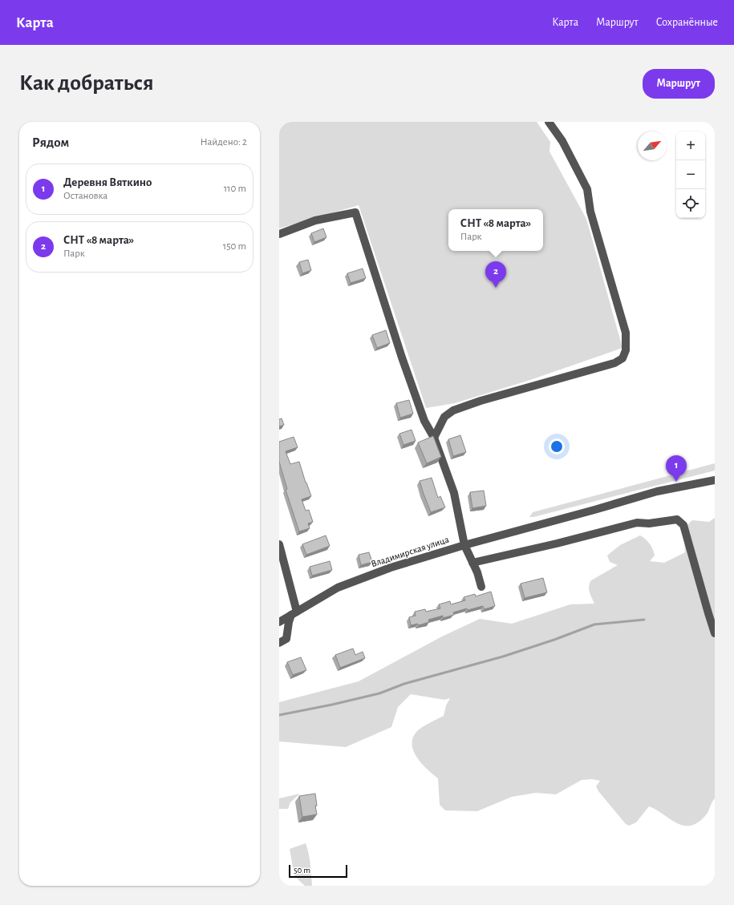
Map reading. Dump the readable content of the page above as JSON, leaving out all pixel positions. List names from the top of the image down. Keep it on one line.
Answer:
{"streets":{"street":["Владимирская улица"]},"scale_bar":"50 m","north":"top right","page":{"header":"Карта","nav":["Карта","Маршрут","Сохранённые"],"buttons":"Маршрут","title":"Как добраться","heading":["Рядом","Найдено: 2"],"map_buttons":["+","−"],"list":[{"mark":"1","name":"Деревня Вяткино","note":"Остановка","value":"110 m"},{"mark":"2","name":"СНТ «8 марта»","note":"Парк","value":"150 m"}],"popup":["СНТ «8 марта»","Парк"],"pins":["2","1"],"scale":"50 m"}}
